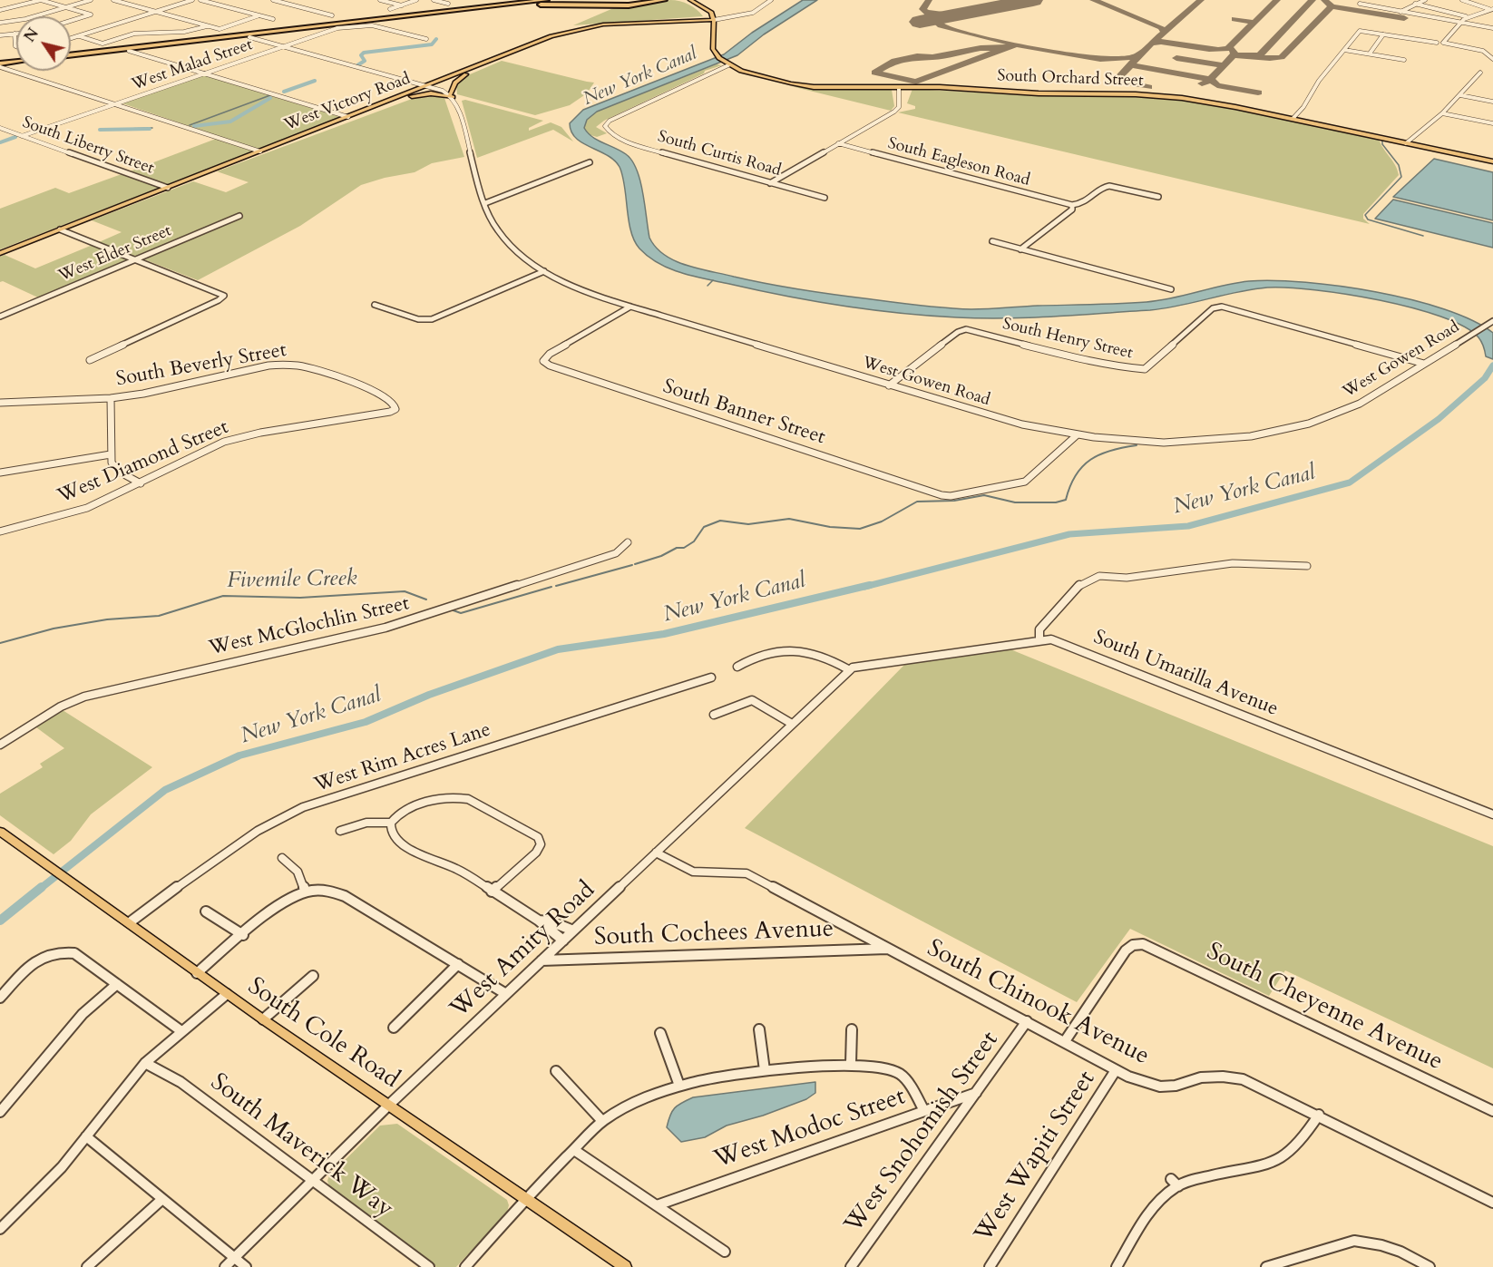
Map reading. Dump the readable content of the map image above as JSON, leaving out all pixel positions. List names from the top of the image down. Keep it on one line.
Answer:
{"streets":{"main road":["South Orchard Street","West Victory Road","South Cole Road"],"street":["West Malad Street","South Liberty Street","South Curtis Road","South Eagleson Road","West Elder Street","South Henry Street","West Gowen Road","South Beverly Street","South Banner Street","West Diamond Street","West McGlochlin Street","South Umatilla Avenue","West Rim Acres Lane","South Cochees Avenue","West Amity Road","South Chinook Avenue","South Cheyenne Avenue","West Modoc Street","West Snohomish Street","South Maverick Way","West Wapiti Street"]},"crossings":[["West Malad Street","South Liberty Street"],["South Orchard Street","West Victory Road"],["South Orchard Street","South Curtis Road"],["West Victory Road","South Liberty Street"],["South Henry Street","West Gowen Road"],["West Gowen Road","South Banner Street"],["South Beverly Street","West Diamond Street"],["South Umatilla Avenue","West Amity Road"],["West Rim Acres Lane","South Cole Road"],["South Cochees Avenue","West Amity Road"],["South Cochees Avenue","South Chinook Avenue"],["West Amity Road","South Chinook Avenue"],["West Amity Road","South Cole Road"],["West Amity Road","South Maverick Way"],["South Chinook Avenue","South Cheyenne Avenue"],["South Chinook Avenue","West Snohomish Street"],["South Chinook Avenue","West Wapiti Street"],["West Modoc Street","West Snohomish Street"]],"water":["New York Canal","Fivemile Creek"],"north":"top left"}
